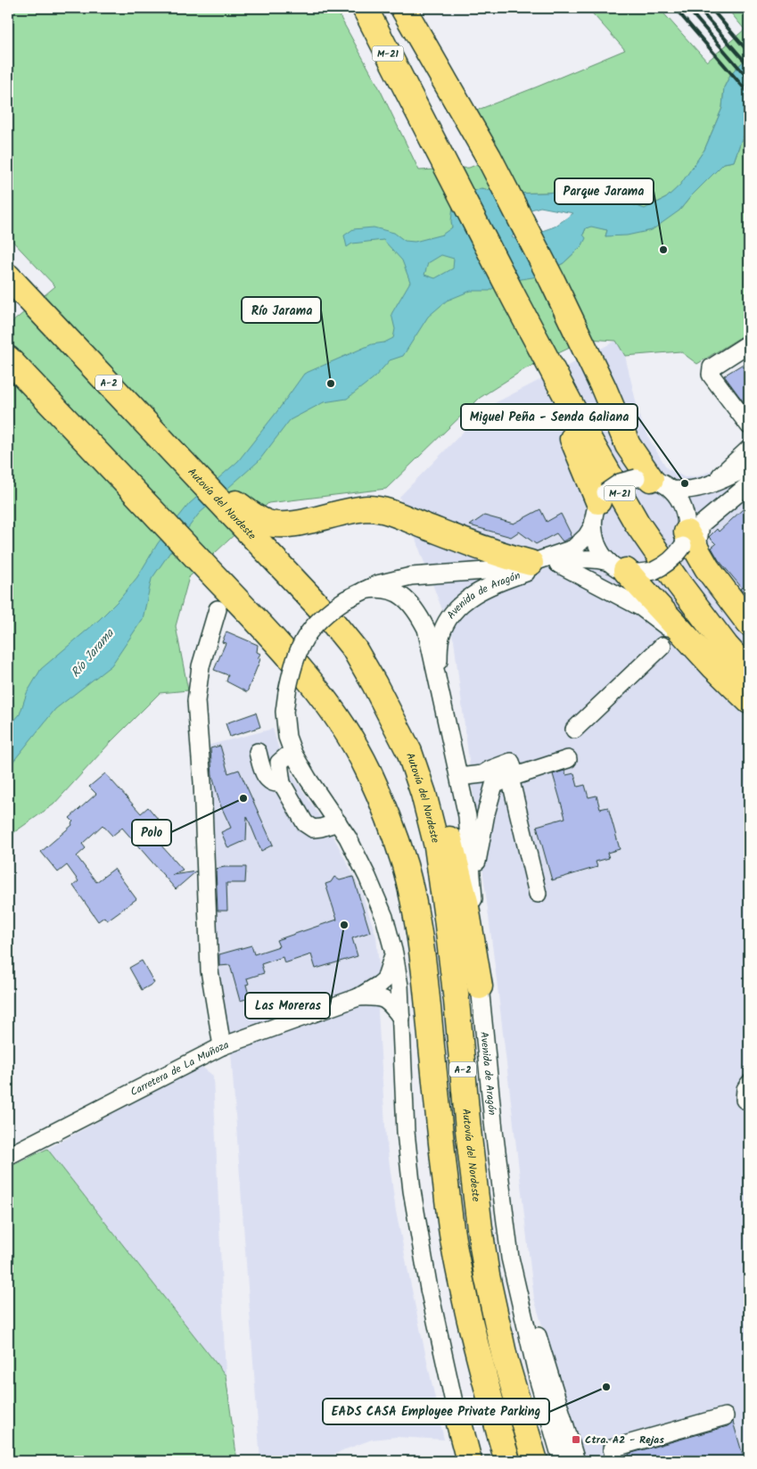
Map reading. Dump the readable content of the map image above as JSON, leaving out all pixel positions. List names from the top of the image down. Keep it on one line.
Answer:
{"streets":{"highway":["M-21","A-2","Autovía del Nordeste"],"street":["Avenida de Aragón","Carretera de La Muñoza"]},"water":["Río Jarama"],"places":{"other":["Parque Jarama","Río Jarama","Miguel Peña - Senda Galiana","Polo","Las Moreras","EADS CASA Employee Private Parking"],"transit":["Ctra. A2 - Rejas"]}}
